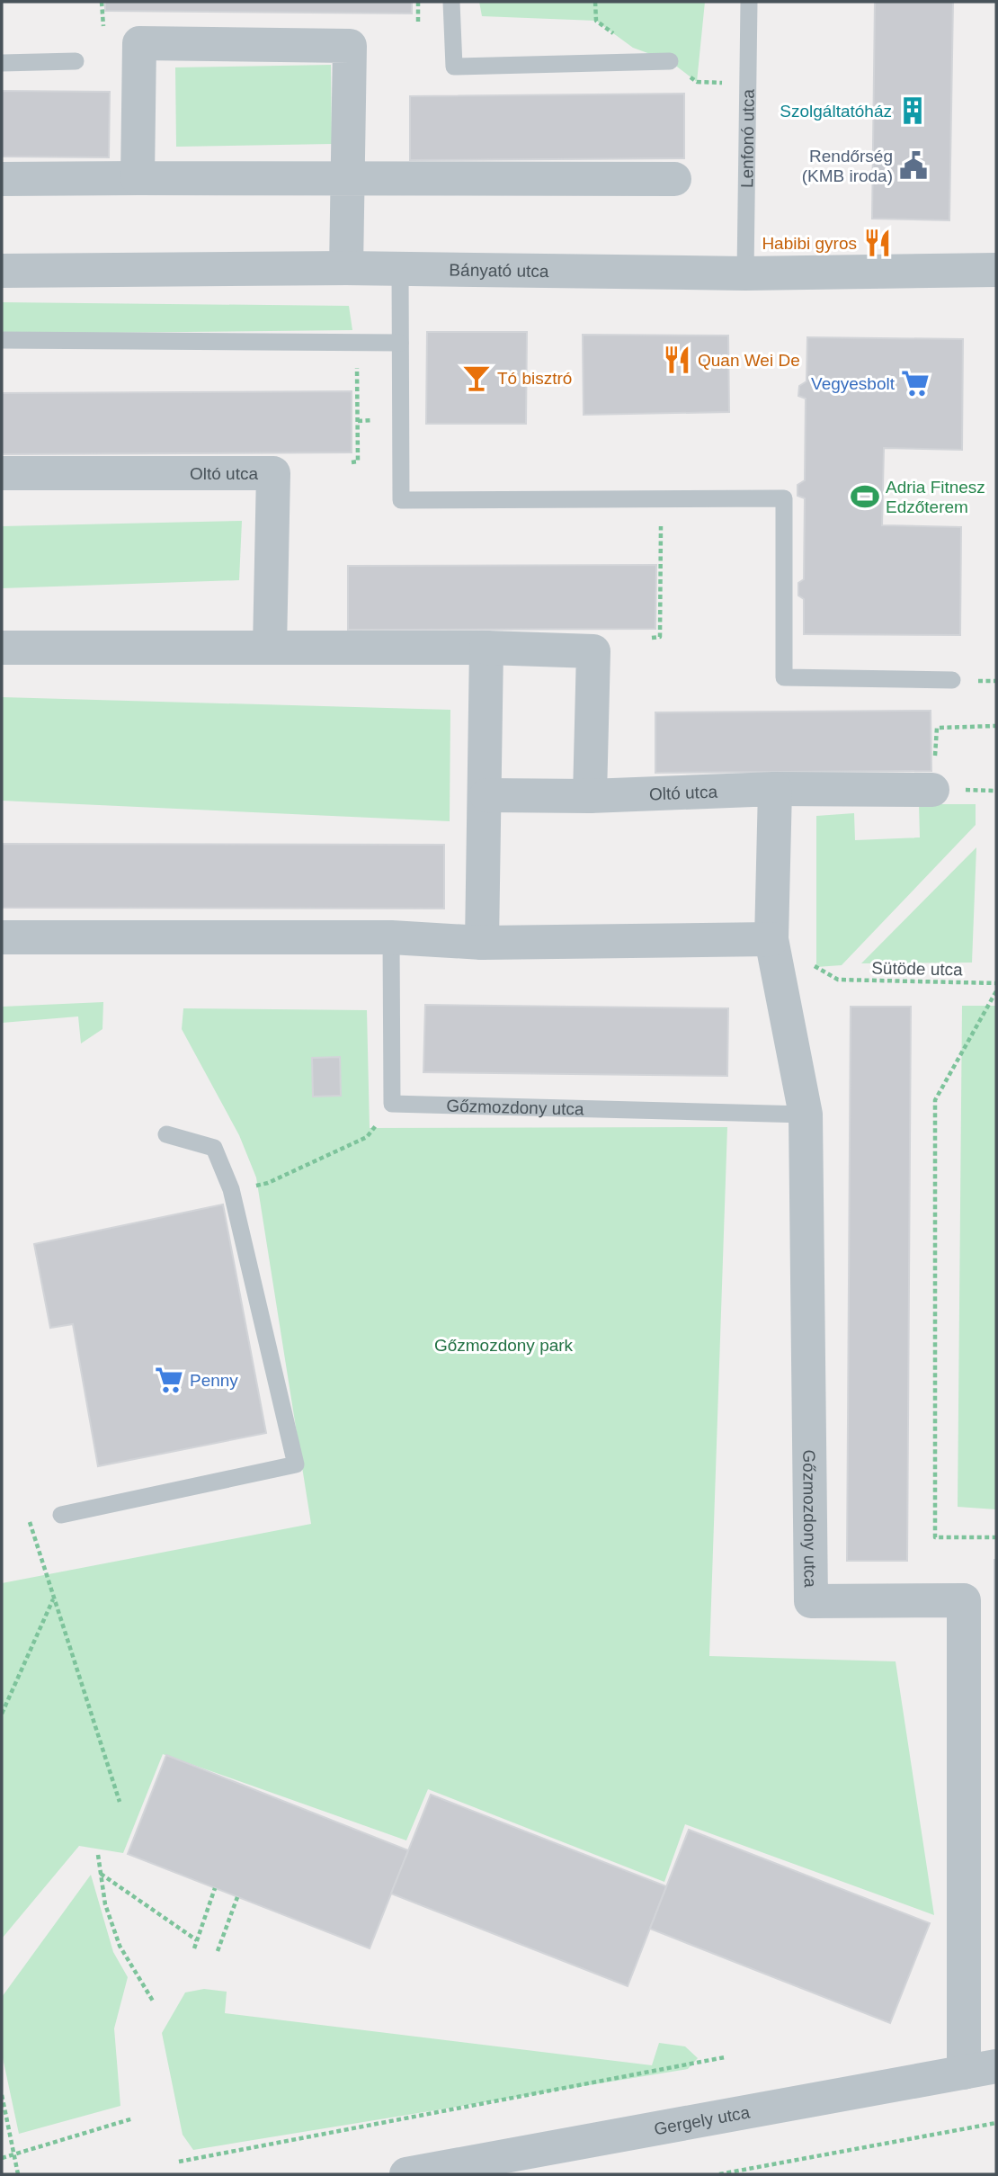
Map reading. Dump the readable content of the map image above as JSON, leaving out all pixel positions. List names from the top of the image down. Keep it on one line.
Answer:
{"streets":{"street":["Bányató utca","Oltó utca","Gőzmozdony utca","Gergely utca"],"lane":["Lenfonó utca"],"path":["Sütöde utca"]},"crossings":[["Lenfonó utca","Bányató utca"],["Gőzmozdony utca","Gergely utca"]],"parks":["Gőzmozdony park"],"places":{"building":["Szolgáltatóház"],"public building":["Rendőrség (KMB iroda)"],"restaurant":["Habibi gyros","Quan Wei De"],"bar":["Tó bisztró"],"supermarket":["Vegyesbolt","Penny"],"sports":["Adria Fitnesz Edzőterem"]}}
